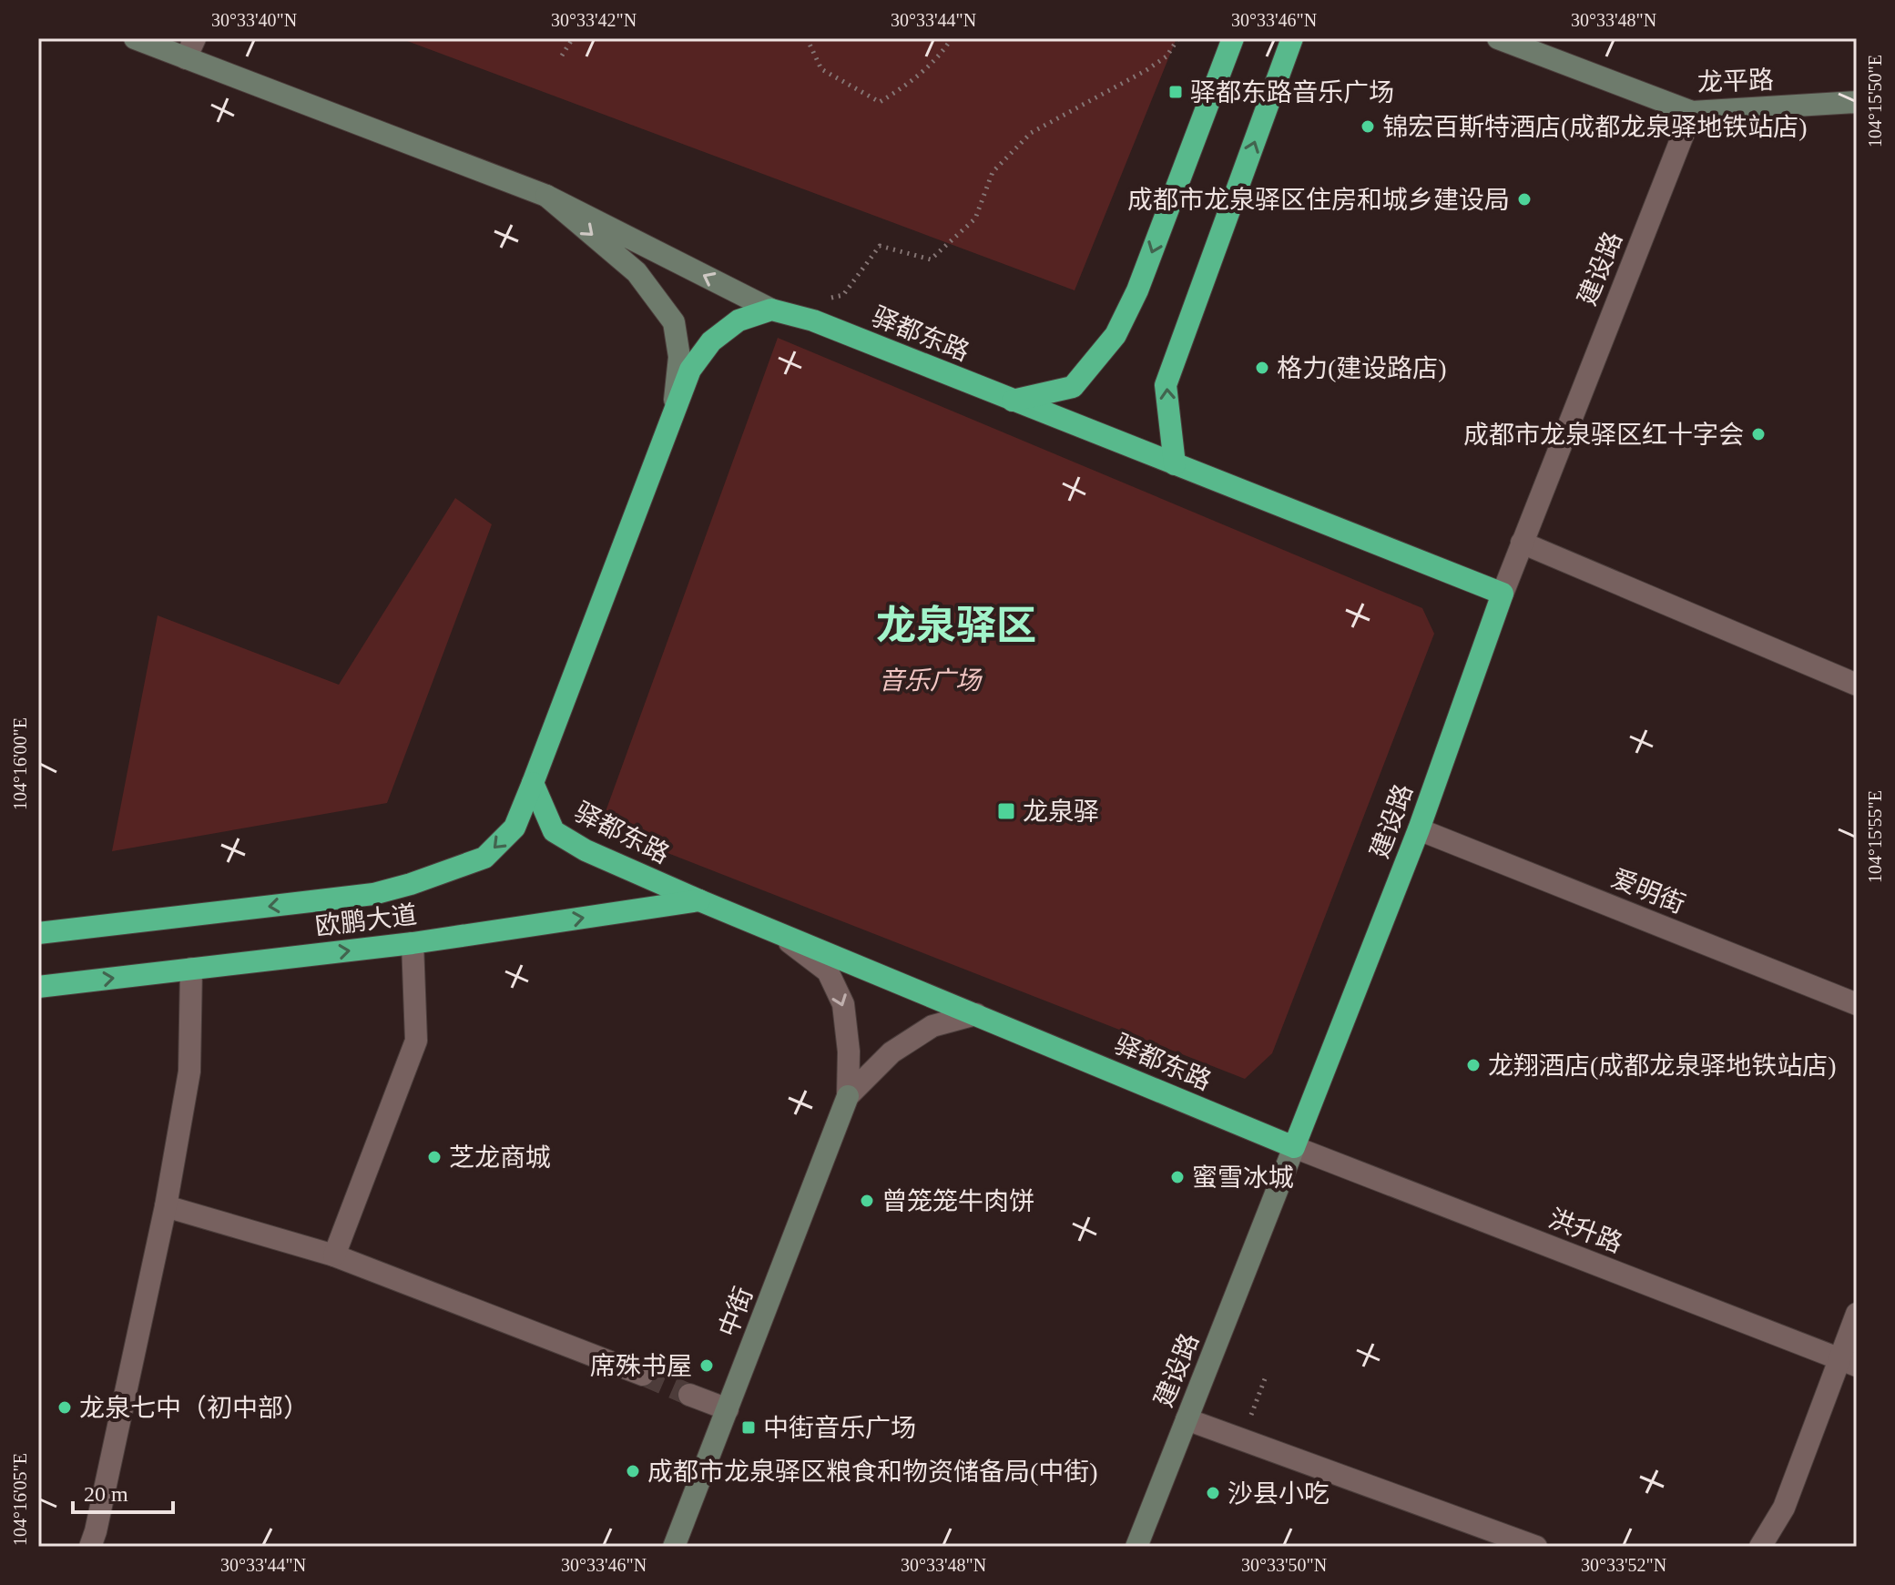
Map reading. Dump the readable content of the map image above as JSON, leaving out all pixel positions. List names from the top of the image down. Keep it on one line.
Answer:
{"streets":{"highway":["建设路","驿都东路","欧鹏大道"],"street":["龙平路","爱明街","洪升路","中街"]},"crossings":[["龙平路","建设路"],["建设路","驿都东路"],["建设路","爱明街"],["建设路","洪升路"],["驿都东路","欧鹏大道"],["驿都东路","洪升路"]],"districts":["龙泉驿区"],"parks":["音乐广场"],"places":{"transit":["驿都东路音乐广场","龙泉驿","中街音乐广场"],"other":["锦宏百斯特酒店(成都龙泉驿地铁站店)","成都市龙泉驿区住房和城乡建设局","格力(建设路店)","成都市龙泉驿区红十字会","龙翔酒店(成都龙泉驿地铁站店)","芝龙商城","蜜雪冰城","曾笼笼牛肉饼","席殊书屋","龙泉七中（初中部）","成都市龙泉驿区粮食和物资储备局(中街)","沙县小吃"]},"scale_bar":"20 m","coordinates":["30°33'40\"N","30°33'42\"N","30°33'44\"N","30°33'46\"N","30°33'48\"N","104°15'50\"E","104°16'00\"E","104°15'55\"E","104°16'05\"E","30°33'50\"N","30°33'52\"N"]}
